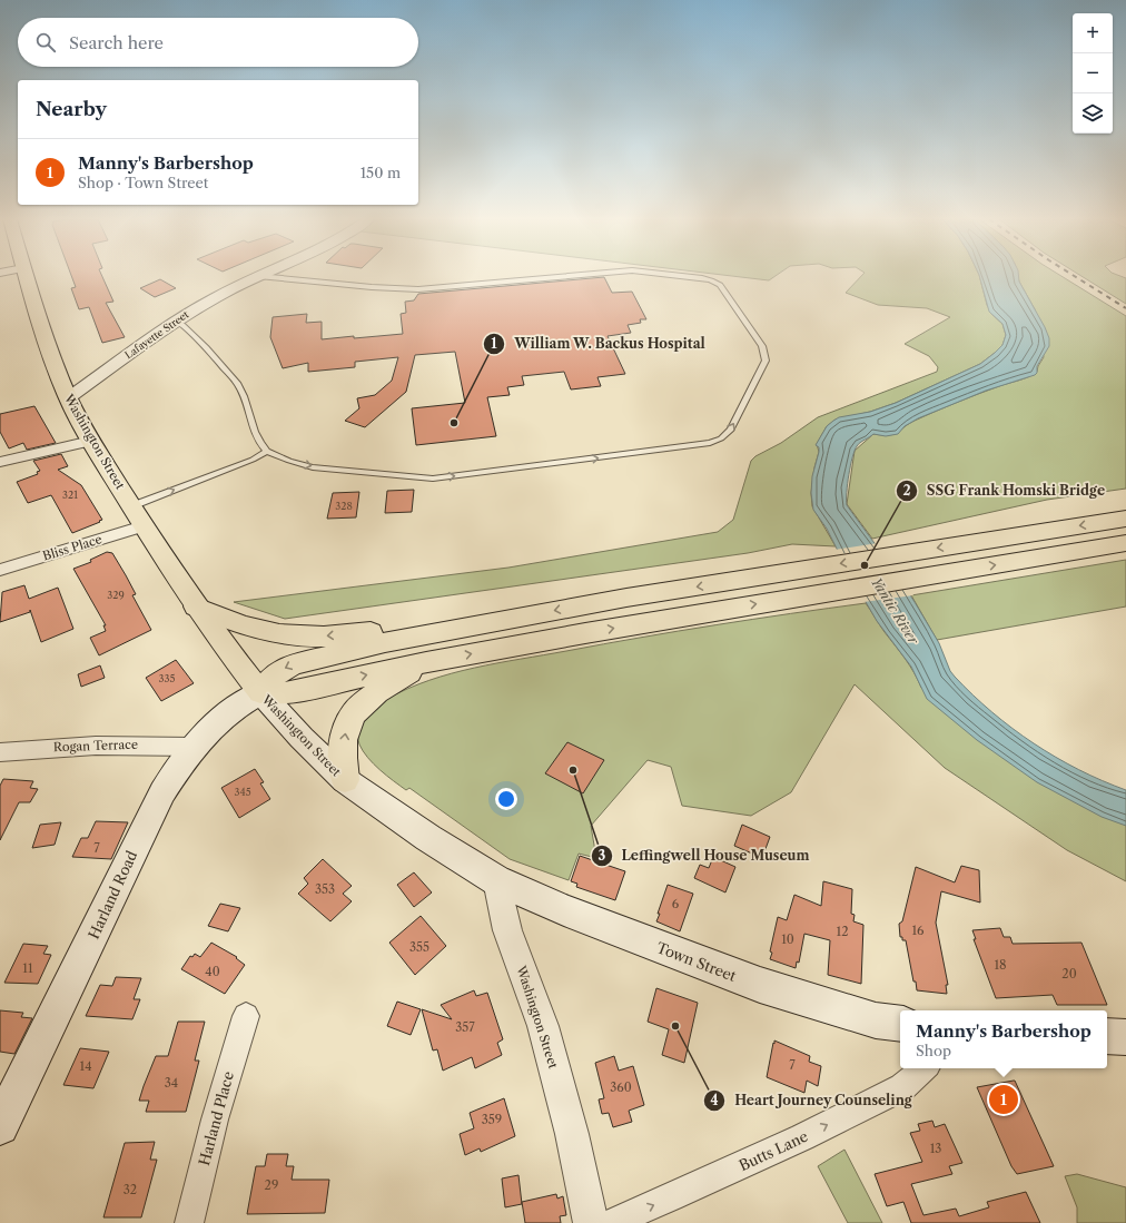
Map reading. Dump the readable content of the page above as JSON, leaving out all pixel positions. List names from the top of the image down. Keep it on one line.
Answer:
{"streets":{"highway":["Washington Street"],"main road":["Harland Road","Town Street"],"street":["Lafayette Street","Bliss Place","Rogan Terrace","Harland Place","Butts Lane"]},"crossings":[["Lafayette Street","Washington Street"],["Washington Street","Bliss Place"],["Washington Street","Harland Road"],["Washington Street","Town Street"],["Rogan Terrace","Harland Road"]],"one_way":["Butts Lane"],"water":["Yantic River"],"places":["William W. Backus Hospital","SSG Frank Homski Bridge","Leffingwell House Museum","Heart Journey Counseling"],"house_numbers":["321","328","329","335","345","7","353","6","16","12","10","355","18","11","40","20","357","7","14","34","360","359","13","29","32"],"page":{"map_buttons":["+","−"],"search":"Search here","heading":"Nearby","list":[{"mark":"1","name":"Manny's Barbershop","note":"Shop · Town Street","value":"150 m"}],"popup":["Manny's Barbershop","Shop"],"pins":"1"}}
